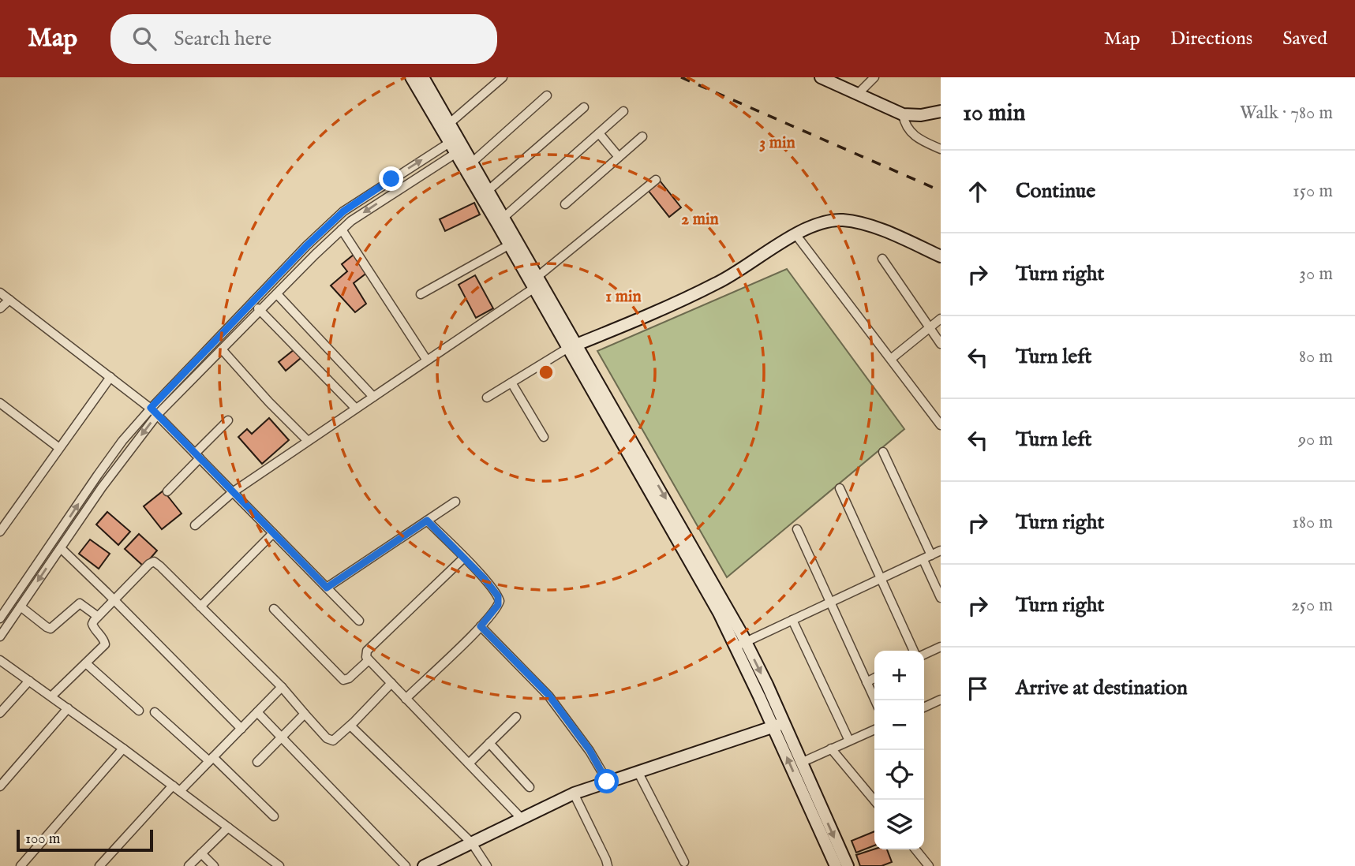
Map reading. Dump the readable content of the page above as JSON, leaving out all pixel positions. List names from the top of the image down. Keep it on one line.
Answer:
{"scale_bar":"100 m","page":{"header":"Map","search":"Search here","nav":["Map","Directions","Saved"],"heading":["10 min","Walk · 780 m"],"list":[["Continue","150 m"],["Turn right","30 m"],["Turn left","80 m"],["Turn left","90 m"],["Turn right","180 m"],["Turn right","250 m"],"Arrive at destination"],"map_buttons":["+","−"],"scale":"100 m"},"rings":["3 min","2 min","1 min"]}
